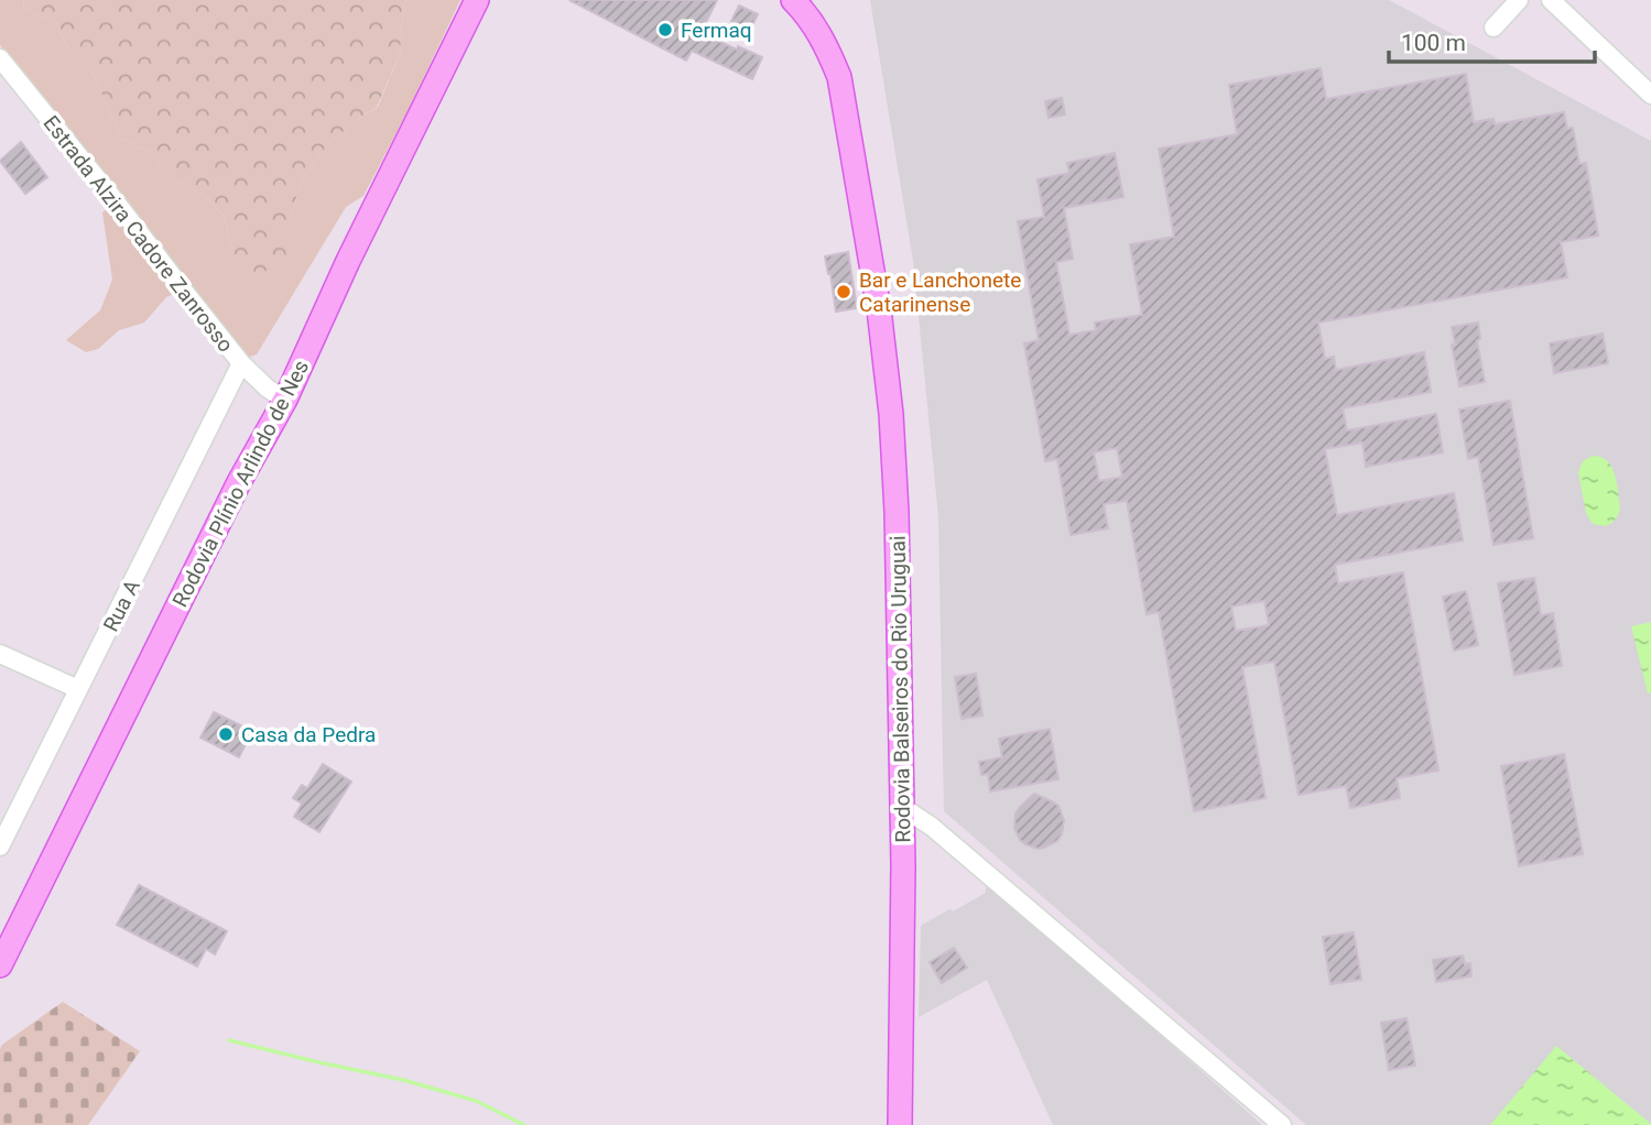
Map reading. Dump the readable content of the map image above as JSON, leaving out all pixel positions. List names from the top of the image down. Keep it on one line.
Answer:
{"streets":{"main road":["Rodovia Plínio Arlindo de Nes","Rodovia Balseiros do Rio Uruguai"],"street":["Estrada Alzira Cadore Zanrosso","Rua A"]},"crossings":[["Estrada Alzira Cadore Zanrosso","Rodovia Plínio Arlindo de Nes"],["Estrada Alzira Cadore Zanrosso","Rua A"]],"places":["Fermaq","Bar e Lanchonete Catarinense","Casa da Pedra"],"scale_bar":"100 m"}
